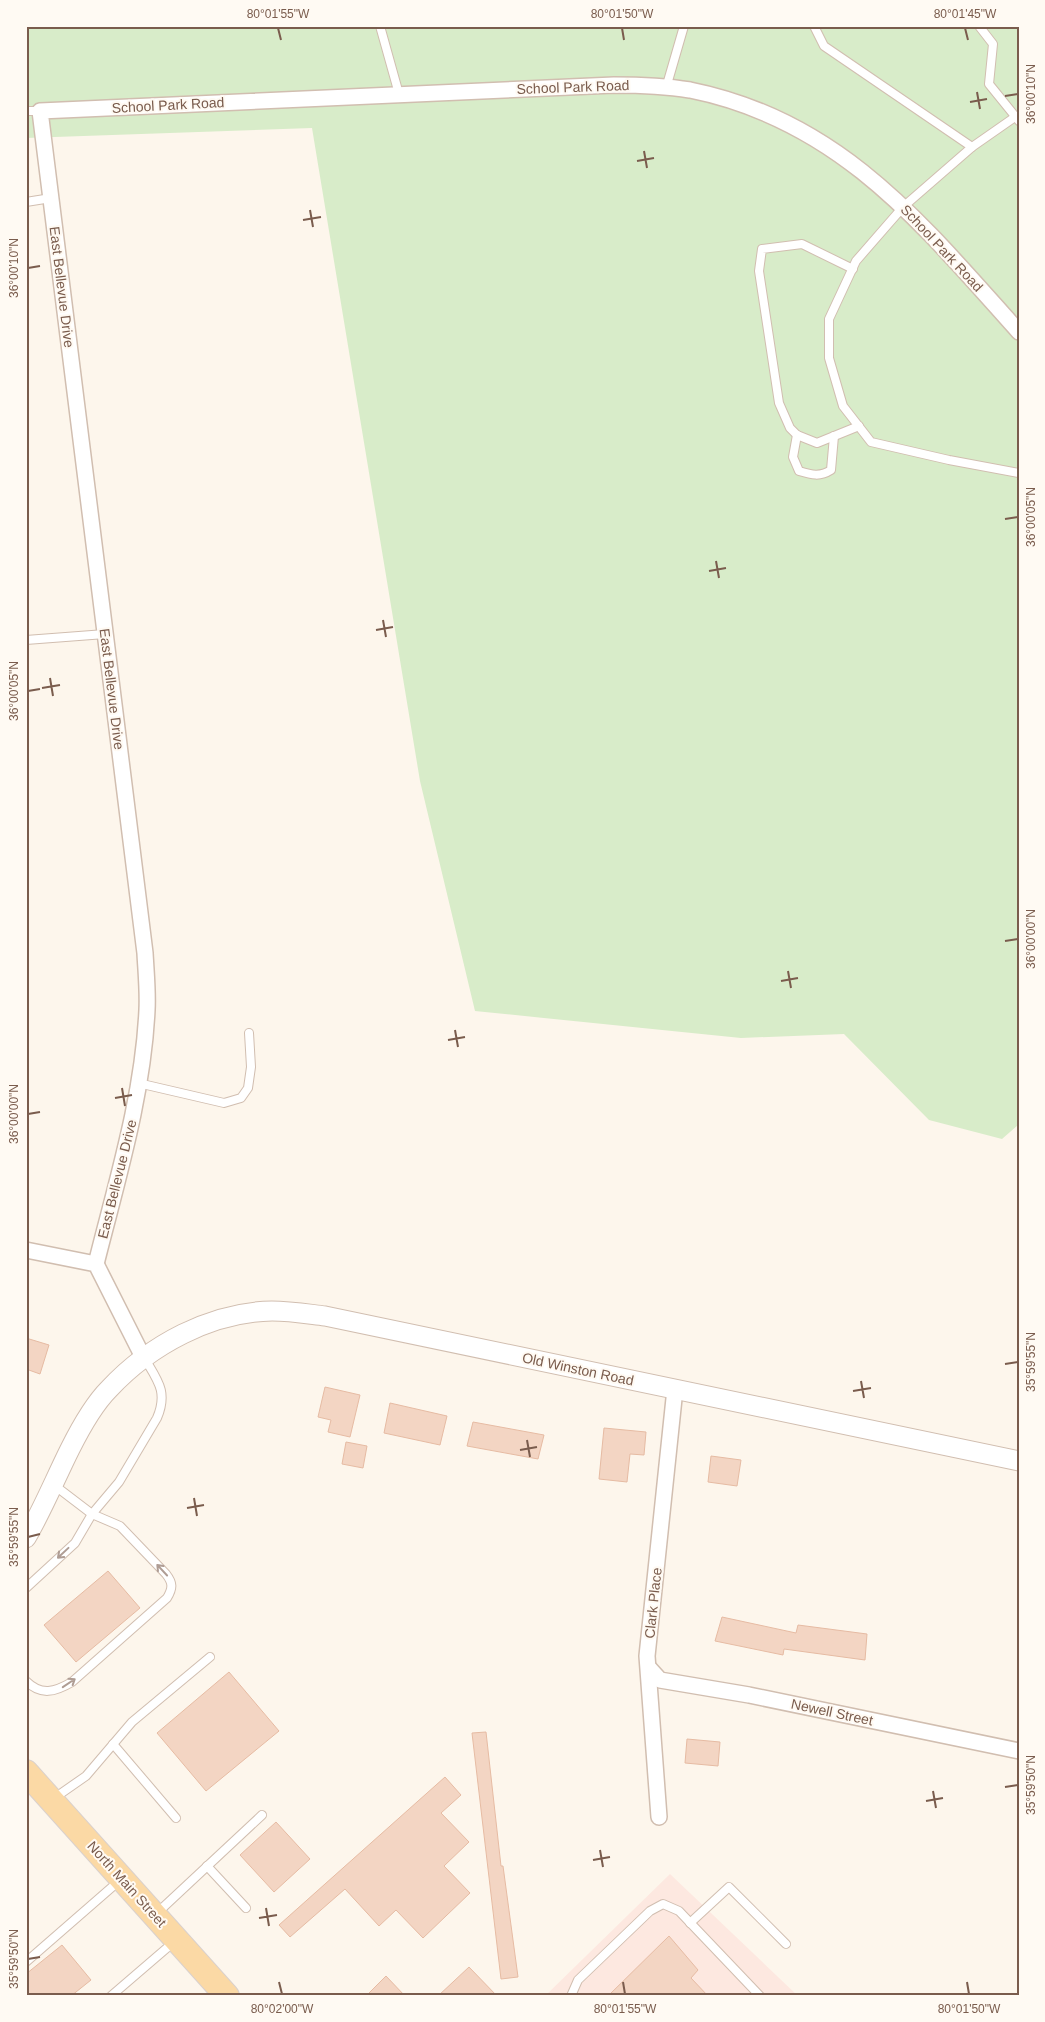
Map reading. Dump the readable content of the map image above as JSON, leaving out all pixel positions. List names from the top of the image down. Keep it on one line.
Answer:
{"streets":{"main road":["North Main Street"],"street":["School Park Road","East Bellevue Drive","Old Winston Road","Clark Place","Newell Street"]},"crossings":[["School Park Road","East Bellevue Drive"],["Old Winston Road","Clark Place"],["Clark Place","Newell Street"]],"coordinates":["80°01'55\"W","80°01'50\"W","80°01'45\"W","36°00'10\"N","36°00'05\"N","36°00'00\"N","35°59'55\"N","35°59'50\"N","80°02'00\"W"]}
